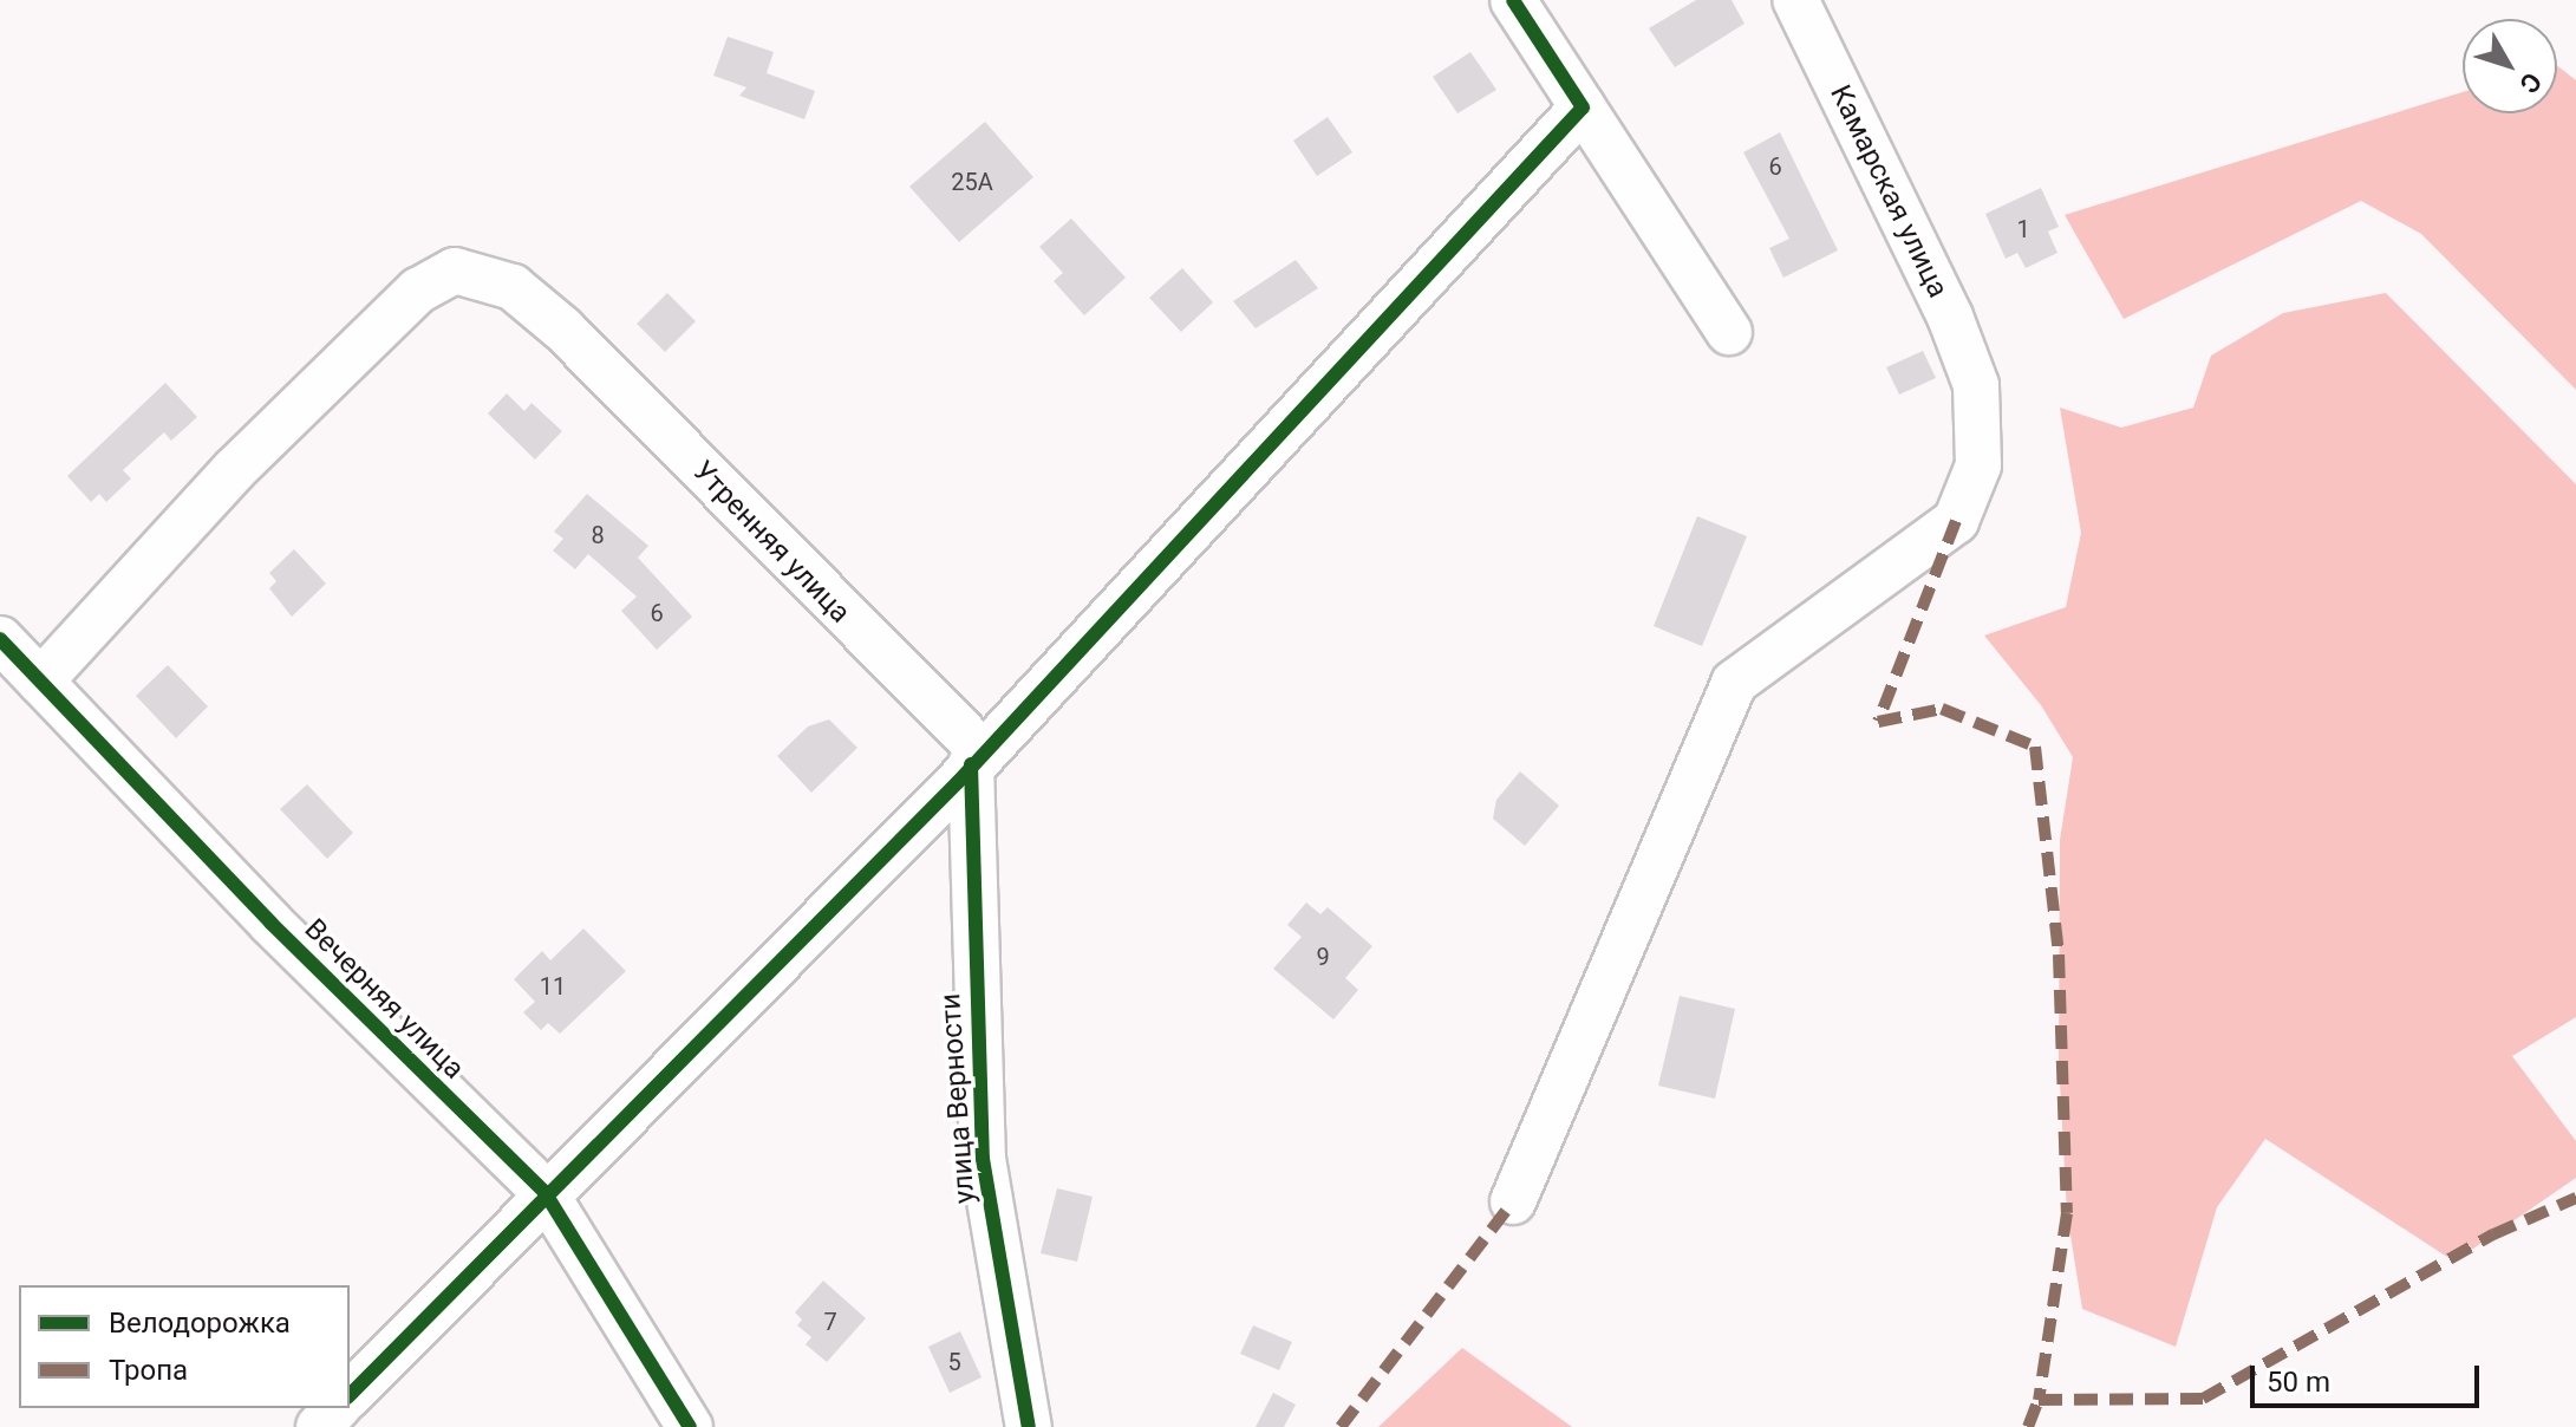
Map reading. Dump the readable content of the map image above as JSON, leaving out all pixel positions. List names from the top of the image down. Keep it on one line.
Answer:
{"streets":{"street":["Камарская улица","Утренняя улица","Вечерняя улица","улица Верности"]},"crossings":[["Утренняя улица","Вечерняя улица"],["Утренняя улица","улица Верности"]],"house_numbers":["6","25А","1","8","6","9","11","7","5"],"legend":["Велодорожка","Тропа"],"scale_bar":"50 m","north":"bottom right"}
